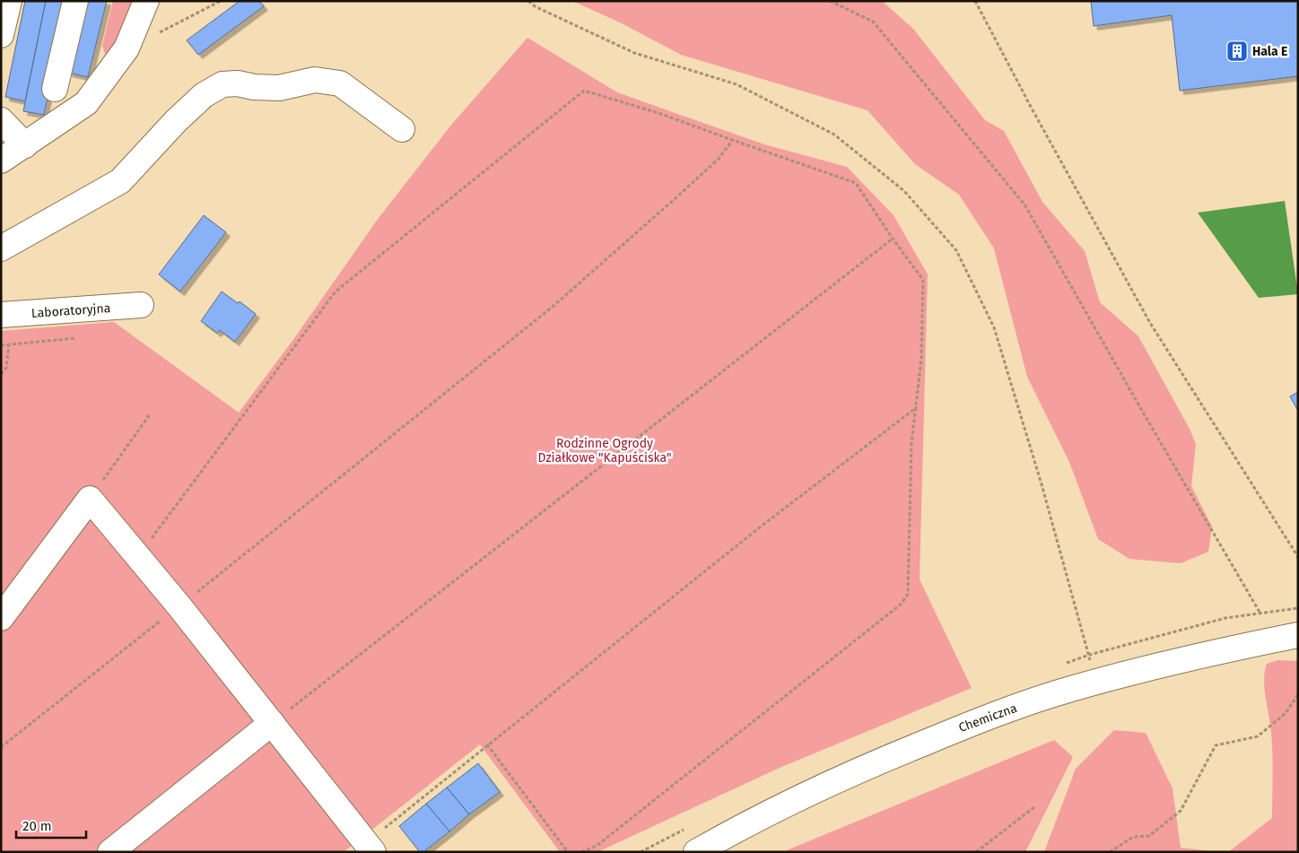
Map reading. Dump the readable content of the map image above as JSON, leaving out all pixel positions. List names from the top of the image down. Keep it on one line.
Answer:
{"streets":{"street":["Laboratoryjna","Chemiczna"]},"parks":["Rodzinne Ogrody Działkowe \"Kapuściska\""],"places":{"building":["Hala E"]},"scale_bar":"20 m"}
